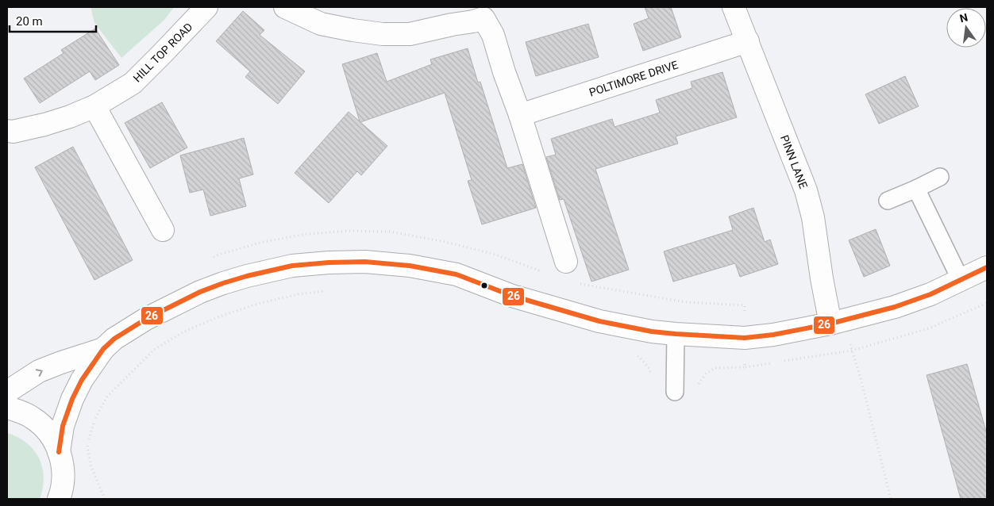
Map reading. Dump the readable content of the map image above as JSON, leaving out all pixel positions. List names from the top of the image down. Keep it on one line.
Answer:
{"streets":{"street":["HILL TOP ROAD","POLTIMORE DRIVE","PINN LANE"]},"crossings":[["POLTIMORE DRIVE","PINN LANE"]],"lines":["transit line 26"],"scale_bar":"20 m","north":"top"}
